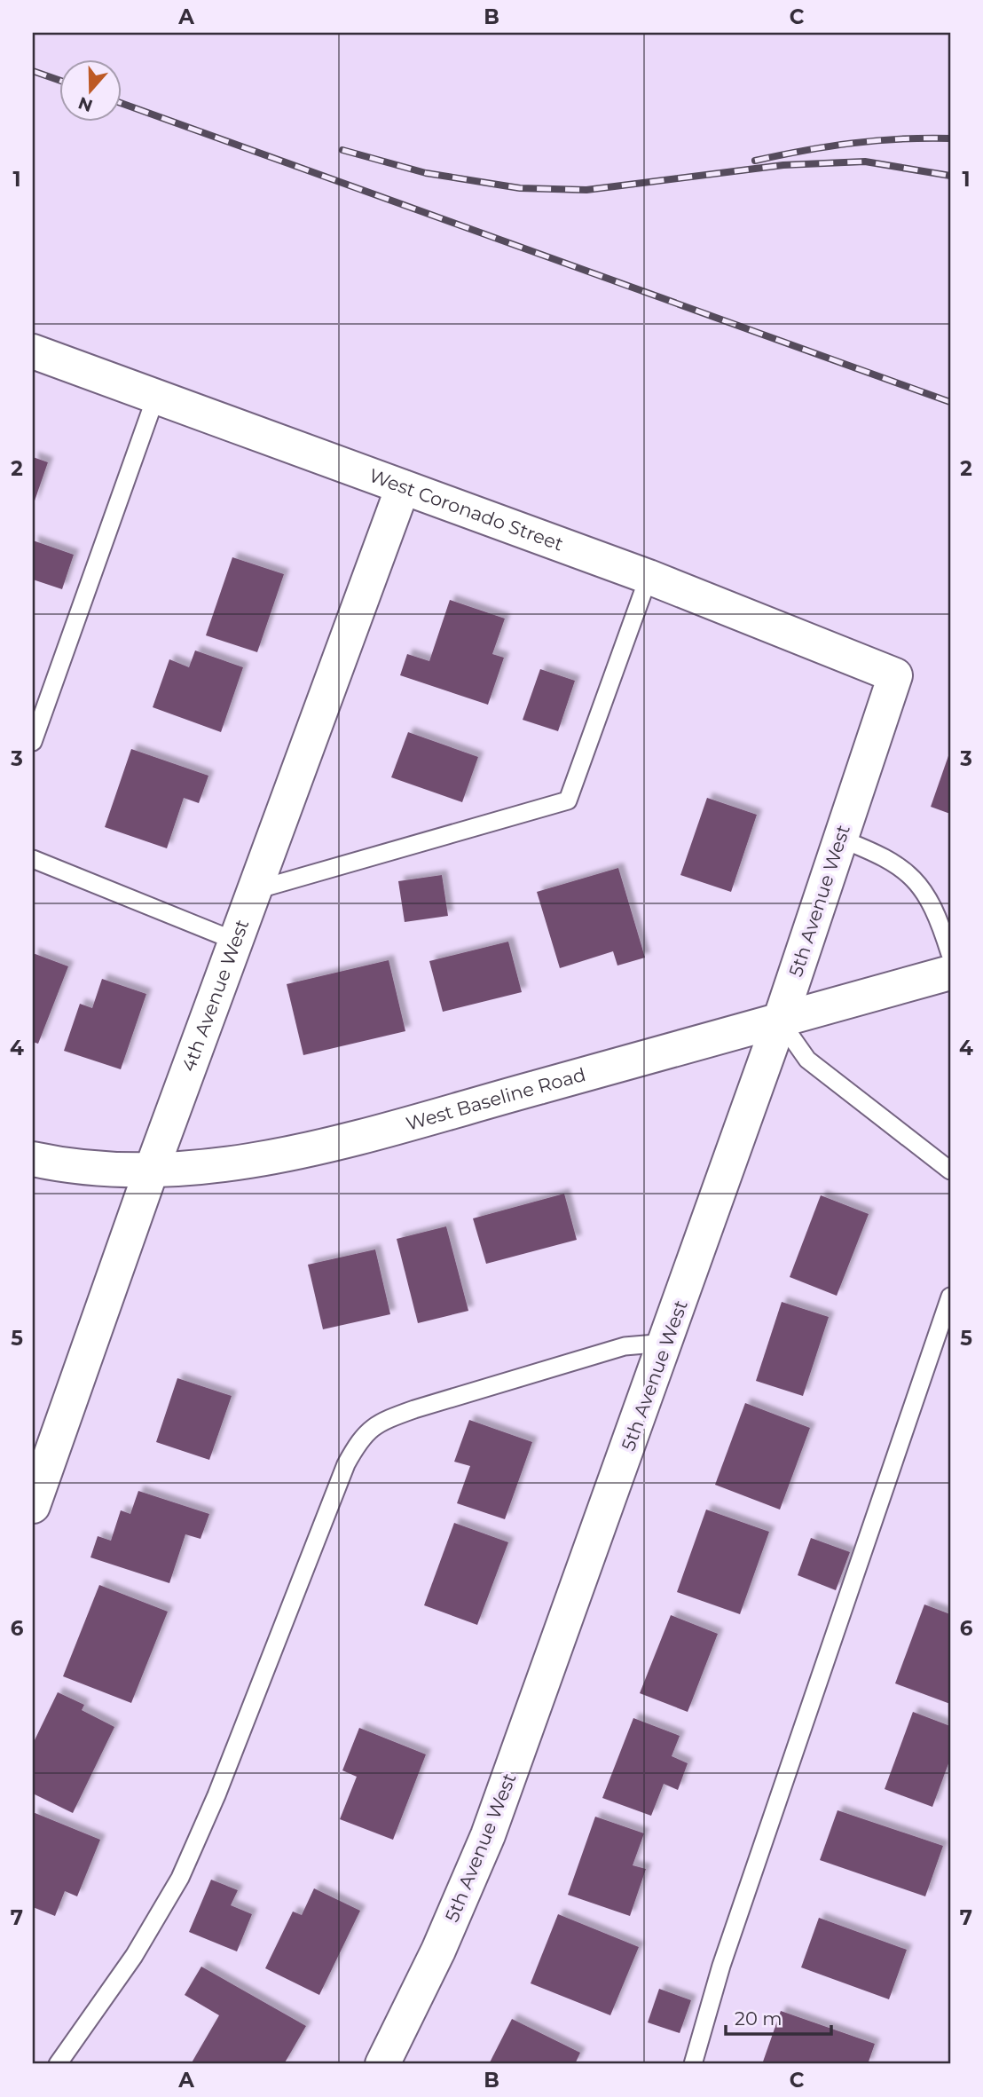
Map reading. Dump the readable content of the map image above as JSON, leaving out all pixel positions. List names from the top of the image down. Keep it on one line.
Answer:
{"streets":{"street":["West Coronado Street","5th Avenue West","4th Avenue West","West Baseline Road"]},"crossings":[["West Coronado Street","5th Avenue West"],["West Coronado Street","4th Avenue West"],["5th Avenue West","West Baseline Road"],["4th Avenue West","West Baseline Road"]],"scale_bar":"20 m","north":"bottom","grid":{"columns":["A","B","C"],"rows":["1","2","3","4","5","6","7"]}}
